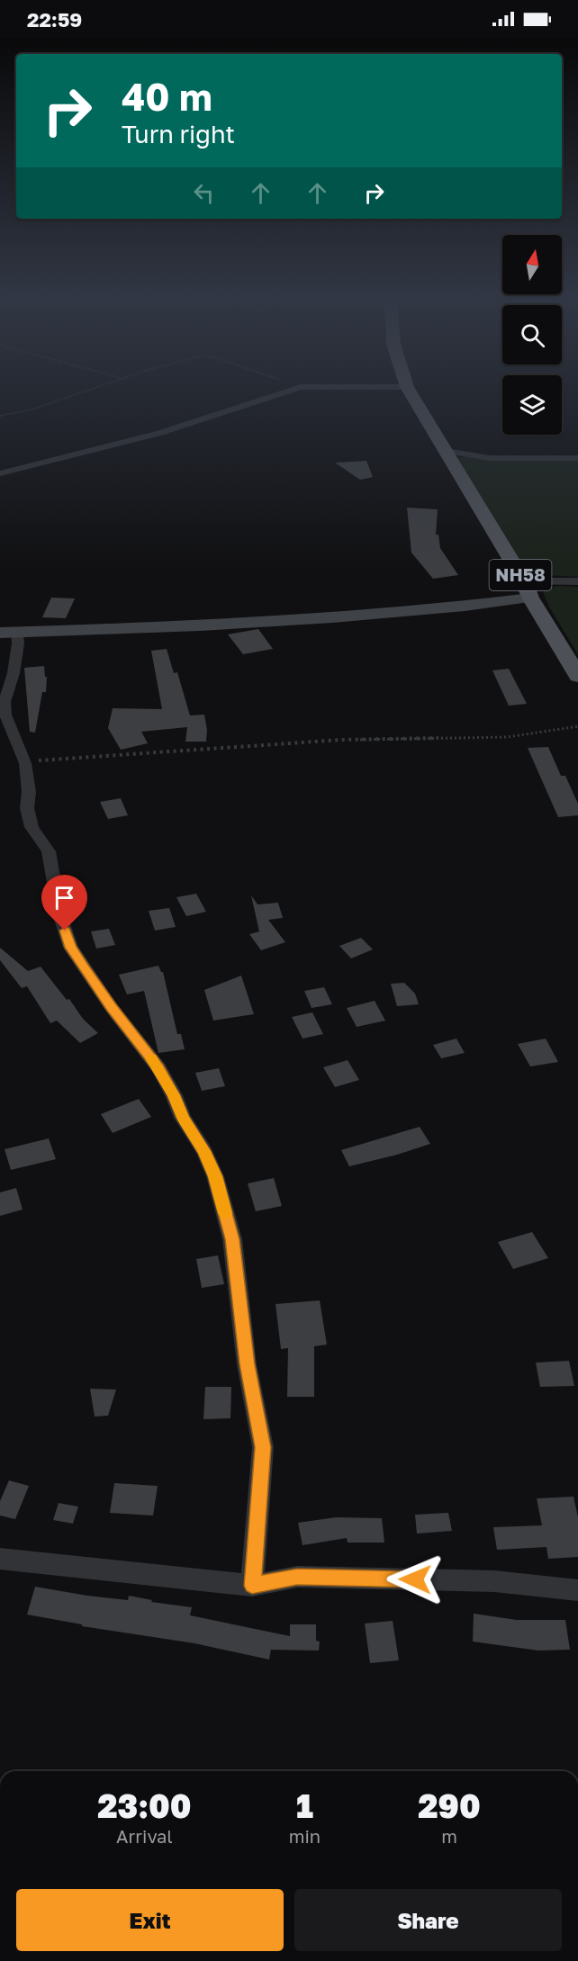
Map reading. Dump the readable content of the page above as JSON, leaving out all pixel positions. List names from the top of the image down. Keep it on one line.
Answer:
{"streets":{"main road":["NH58"]},"north":"top","page":{"status":"22:59","turn":["40 m","Turn right"],"eta":["23:00","Arrival","1","min","290","m"],"buttons":["Exit","Share"]}}
